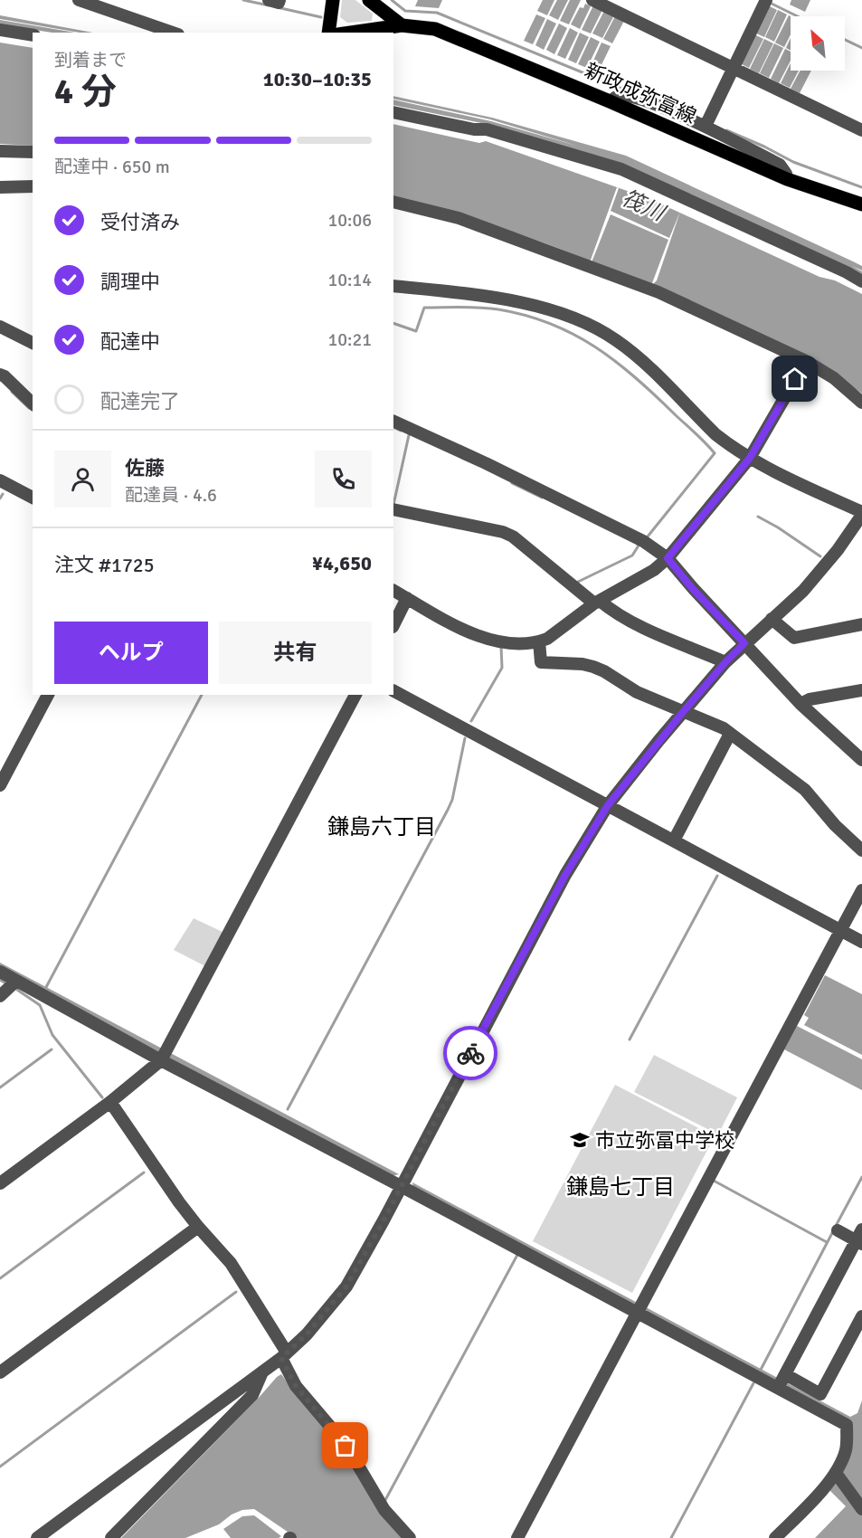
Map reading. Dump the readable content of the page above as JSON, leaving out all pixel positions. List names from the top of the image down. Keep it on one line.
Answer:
{"streets":{"main road":["新政成弥富線"]},"districts":["鎌島六丁目","鎌島七丁目"],"water":["筏川"],"places":{"school or university":["市立弥冨中学校"]},"north":"top left","page":{"heading":["4 分","到着まで","10:30–10:35"],"panel":["佐藤","配達員 · 4.6","注文 #1725","¥4,650"],"bar":"配達中 · 650 m","list":[["受付済み","10:06"],["調理中","10:14"],["配達中","10:21"],"配達完了"],"buttons":["ヘルプ","共有"]}}
